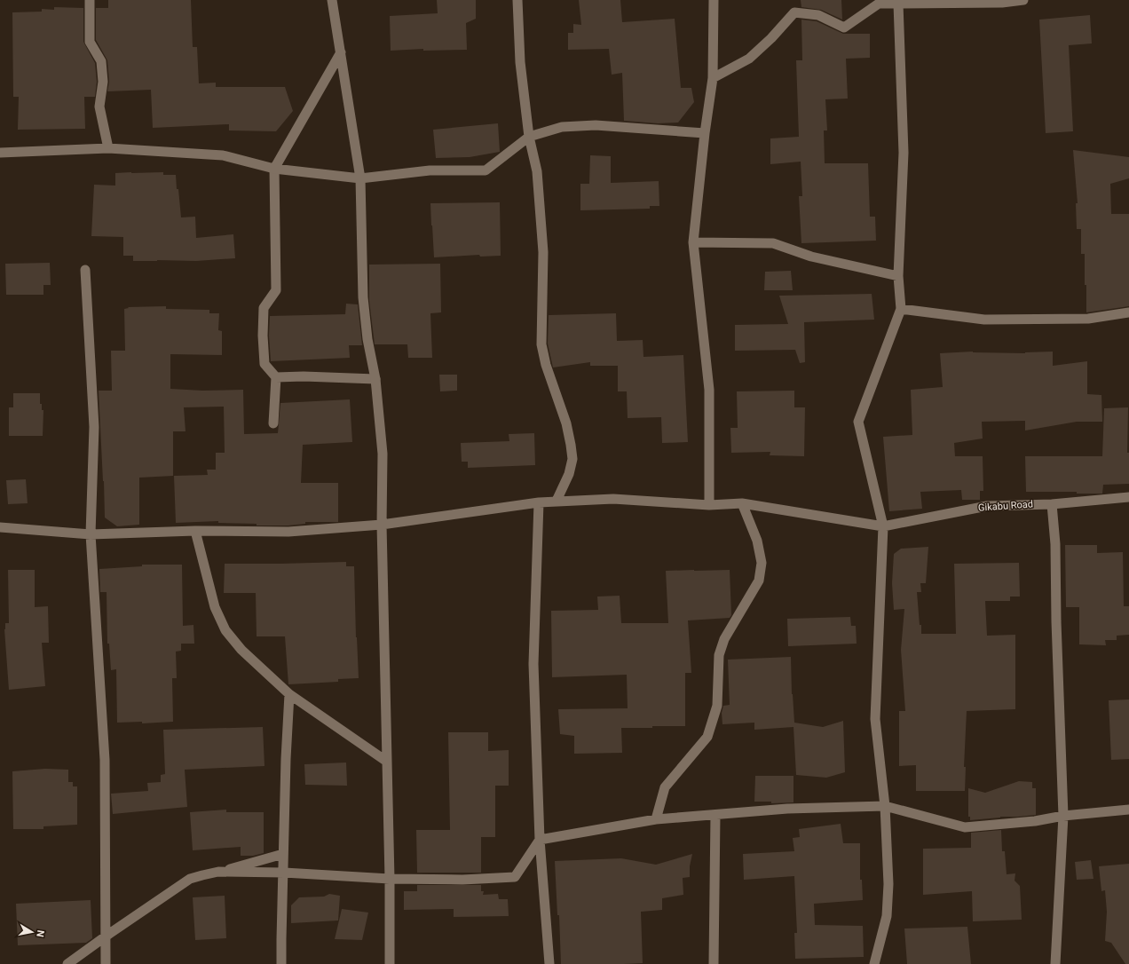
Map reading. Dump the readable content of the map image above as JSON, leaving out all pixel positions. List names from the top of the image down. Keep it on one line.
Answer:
{"streets":{"street":["Gikabu Road"]},"north":"right"}
